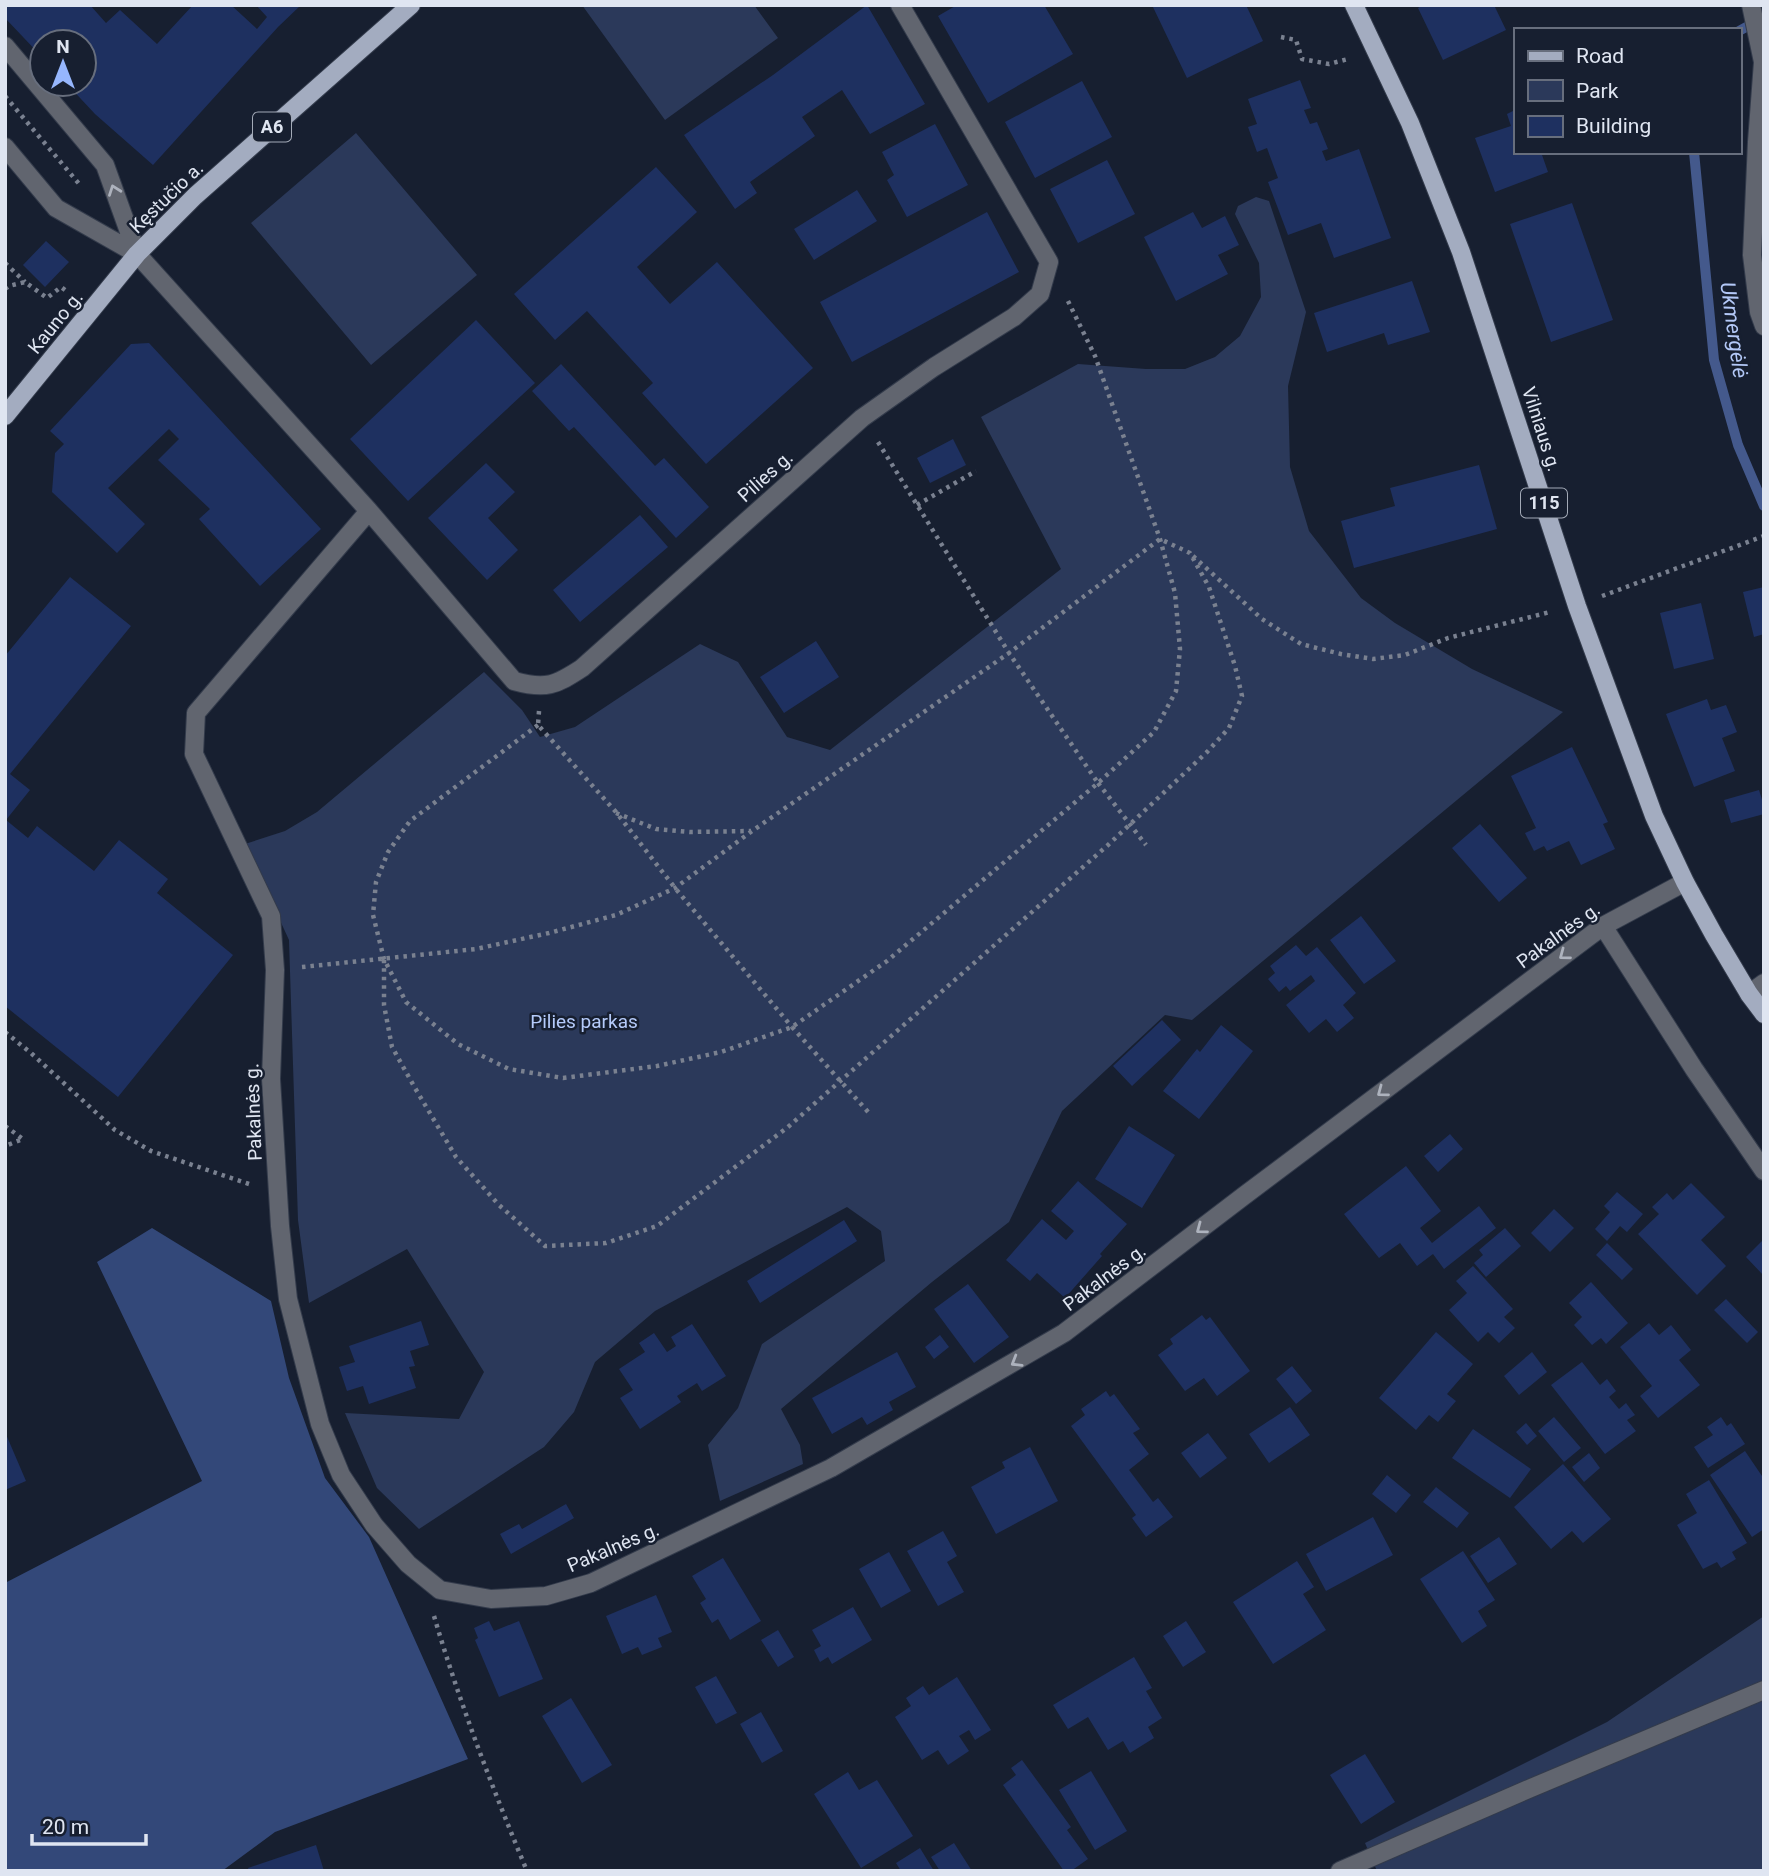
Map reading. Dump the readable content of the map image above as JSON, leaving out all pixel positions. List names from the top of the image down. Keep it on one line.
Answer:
{"streets":{"main road":["A6","Kęstučio a.","Kauno g.","Vilniaus g.","115"],"street":["Pilies g.","Pakalnės g."]},"crossings":[["Kęstučio a.","Kauno g."],["Kęstučio a.","Pakalnės g."],["Vilniaus g.","Pakalnės g."]],"one_way":["Pakalnės g."],"water":["Ukmergėlė"],"parks":["Pilies parkas"],"legend":["Road","Park","Building"],"scale_bar":"20 m","north":"top"}
